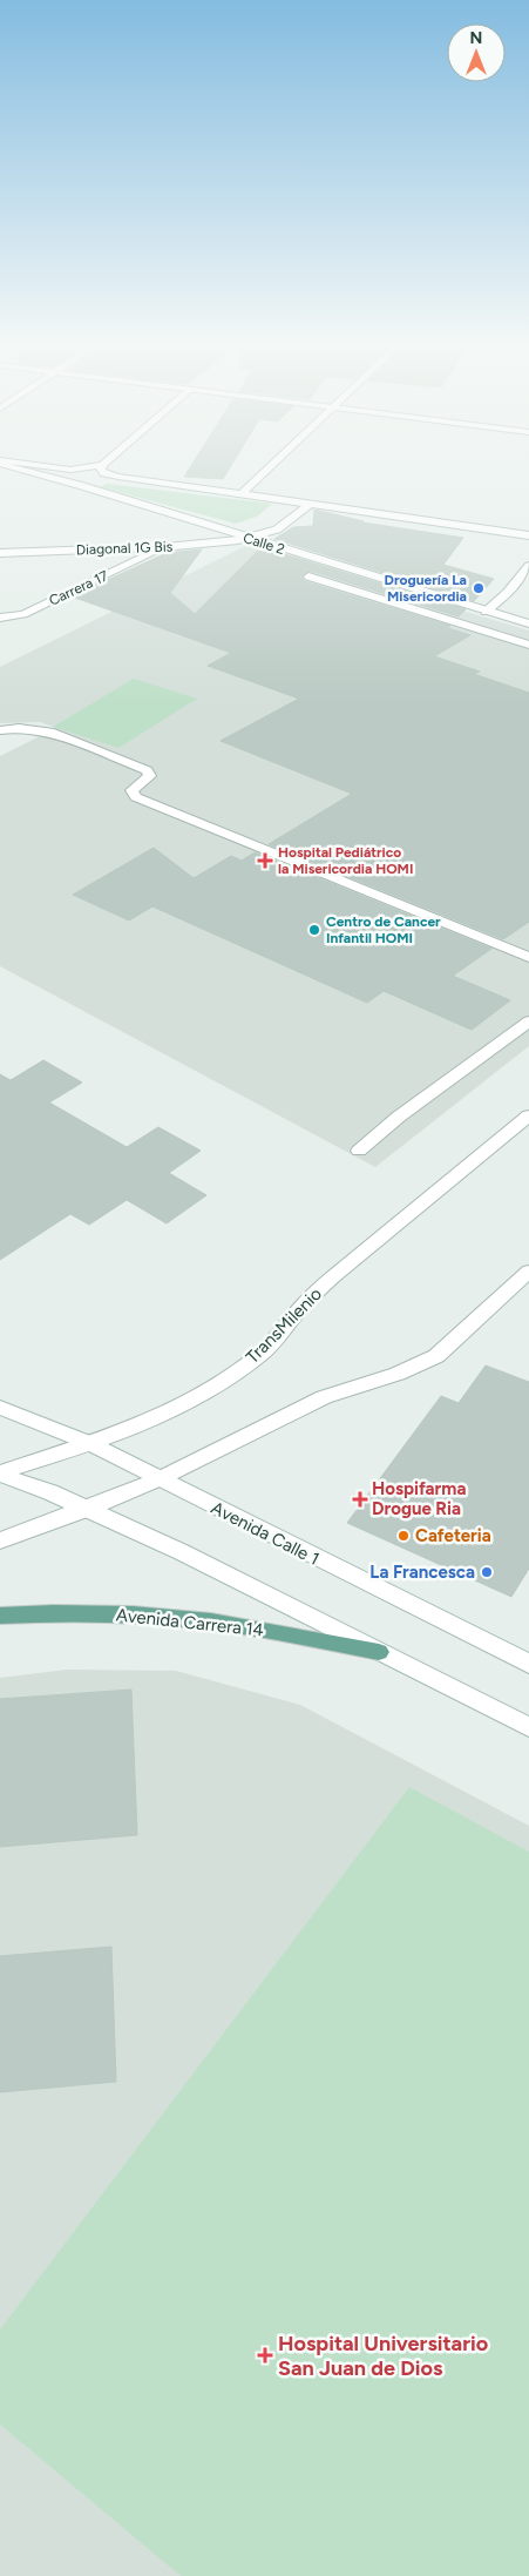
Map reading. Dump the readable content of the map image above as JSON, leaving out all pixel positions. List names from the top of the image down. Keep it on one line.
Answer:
{"streets":{"main road":["Avenida Carrera 14"],"street":["Calle 2","Diagonal 1G Bis","Carrera 17","TransMilenio","Avenida Calle 1"]},"crossings":[["Calle 2","Diagonal 1G Bis"],["Diagonal 1G Bis","Carrera 17"],["TransMilenio","Avenida Calle 1"]],"places":{"other":["Droguería La Misericordia","Centro de Cancer Infantil HOMI","Cafeteria","La Francesca"],"health":["Hospital Pediátrico la Misericordia HOMI","Hospifarma Drogue Ria","Hospital Universitario San Juan de Dios"]},"north":"top"}
